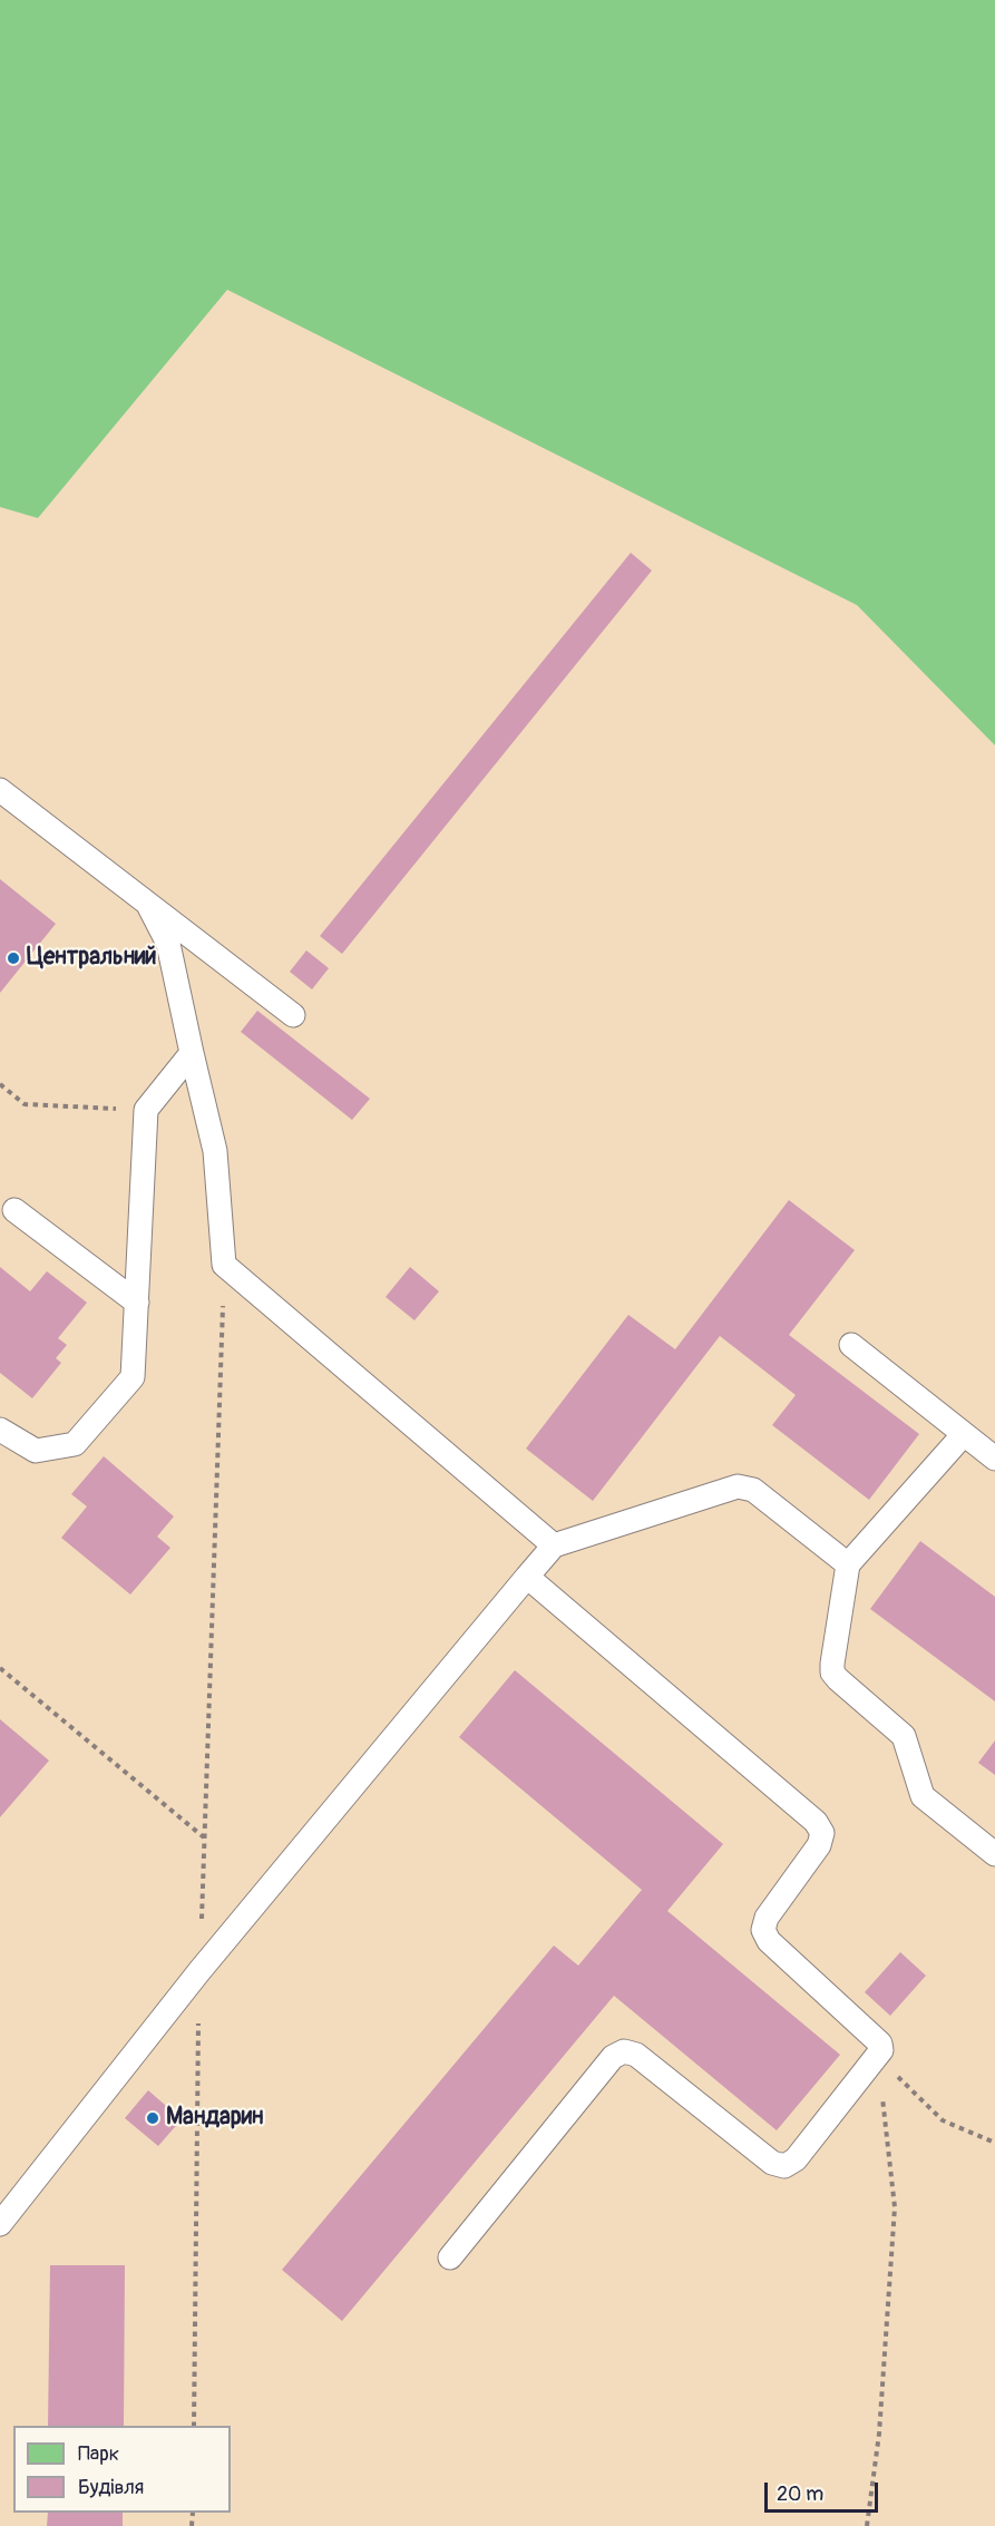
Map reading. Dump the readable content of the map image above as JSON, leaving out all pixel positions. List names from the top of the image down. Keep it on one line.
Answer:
{"places":["Центральний","Мандарин"],"legend":["Парк","Будівля"],"scale_bar":"20 m"}
